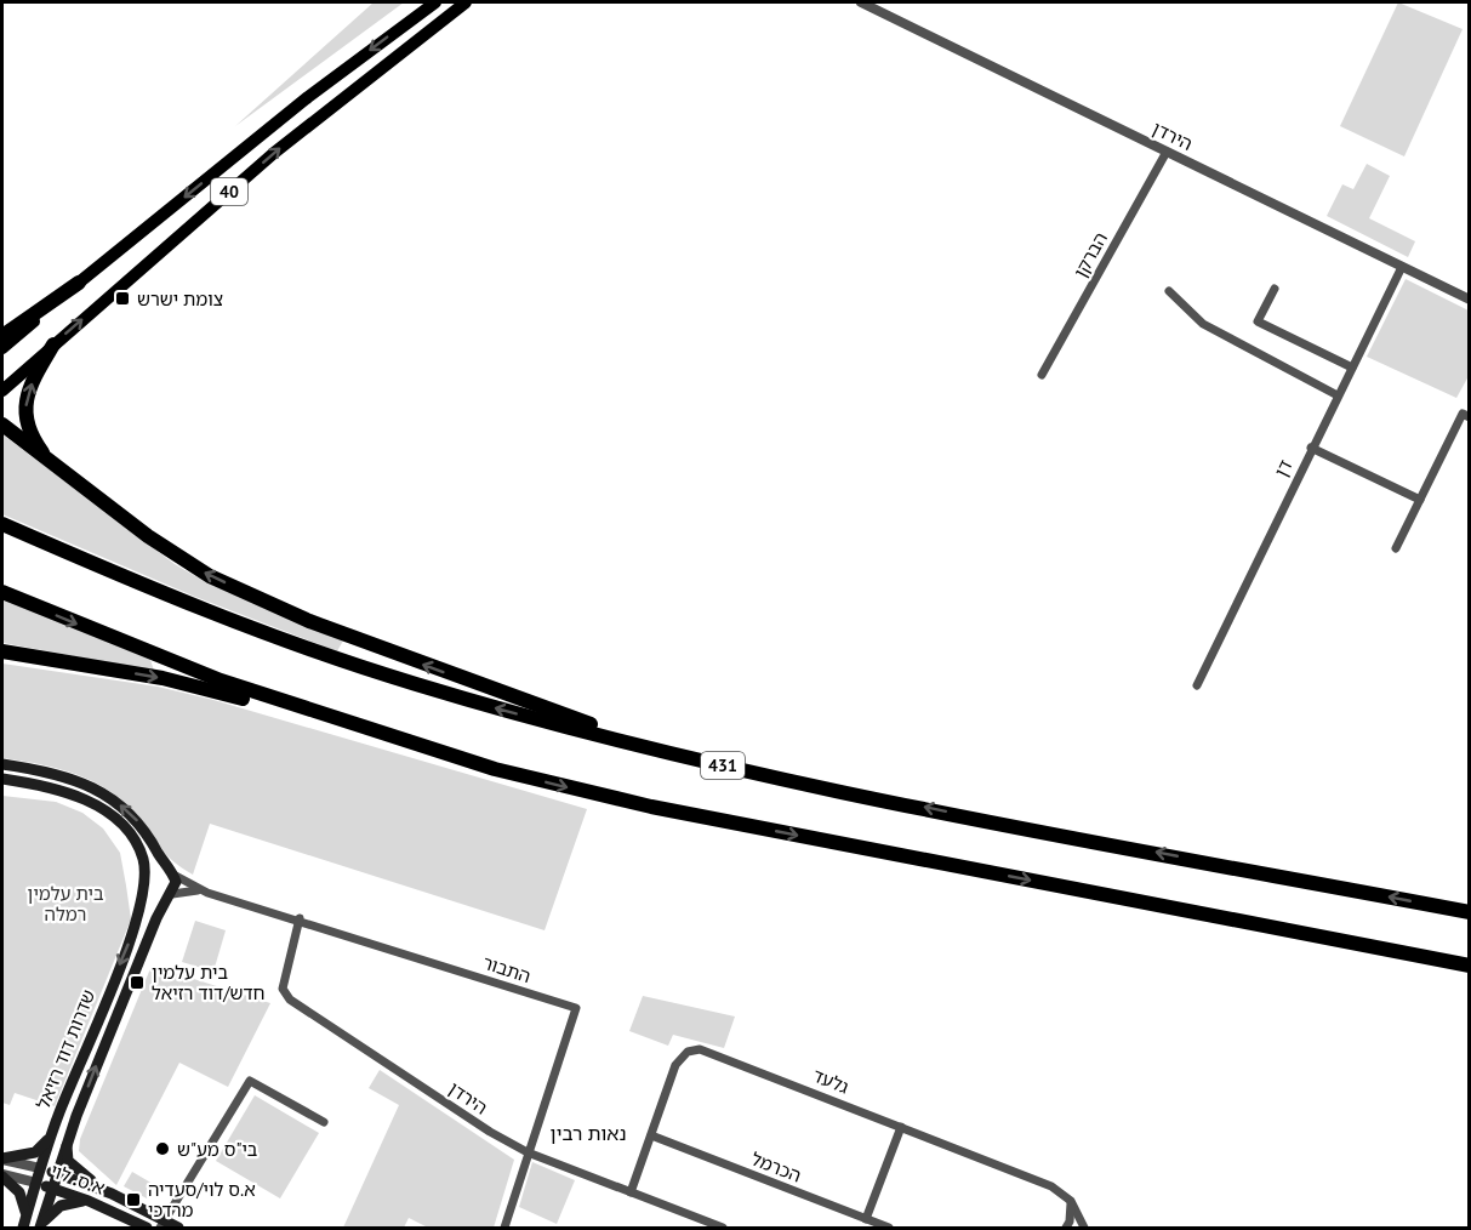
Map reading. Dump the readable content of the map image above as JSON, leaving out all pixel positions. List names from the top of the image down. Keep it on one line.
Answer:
{"streets":{"highway":["40","431"],"main road":["שדרות דוד רזיאל","א.ס. לוי"],"street":["הירדן","הברקן","דן","התבור","גלעד","הכרמל"]},"crossings":[["הירדן","הברקן"],["הירדן","דן"],["הירדן","התבור"],["הירדן","גלעד"],["התבור","שדרות דוד רזיאל"],["שדרות דוד רזיאל","א.ס. לוי"],["גלעד","הכרמל"]],"districts":["נאות רבין"],"parks":["בית עלמין רמלה"],"places":{"transit":["צומת ישרש","בית עלמין חדש/דוד רזיאל","א.ס לוי/סעדיה מרדכי"],"other":["בי\"ס מע\"ש"]}}
